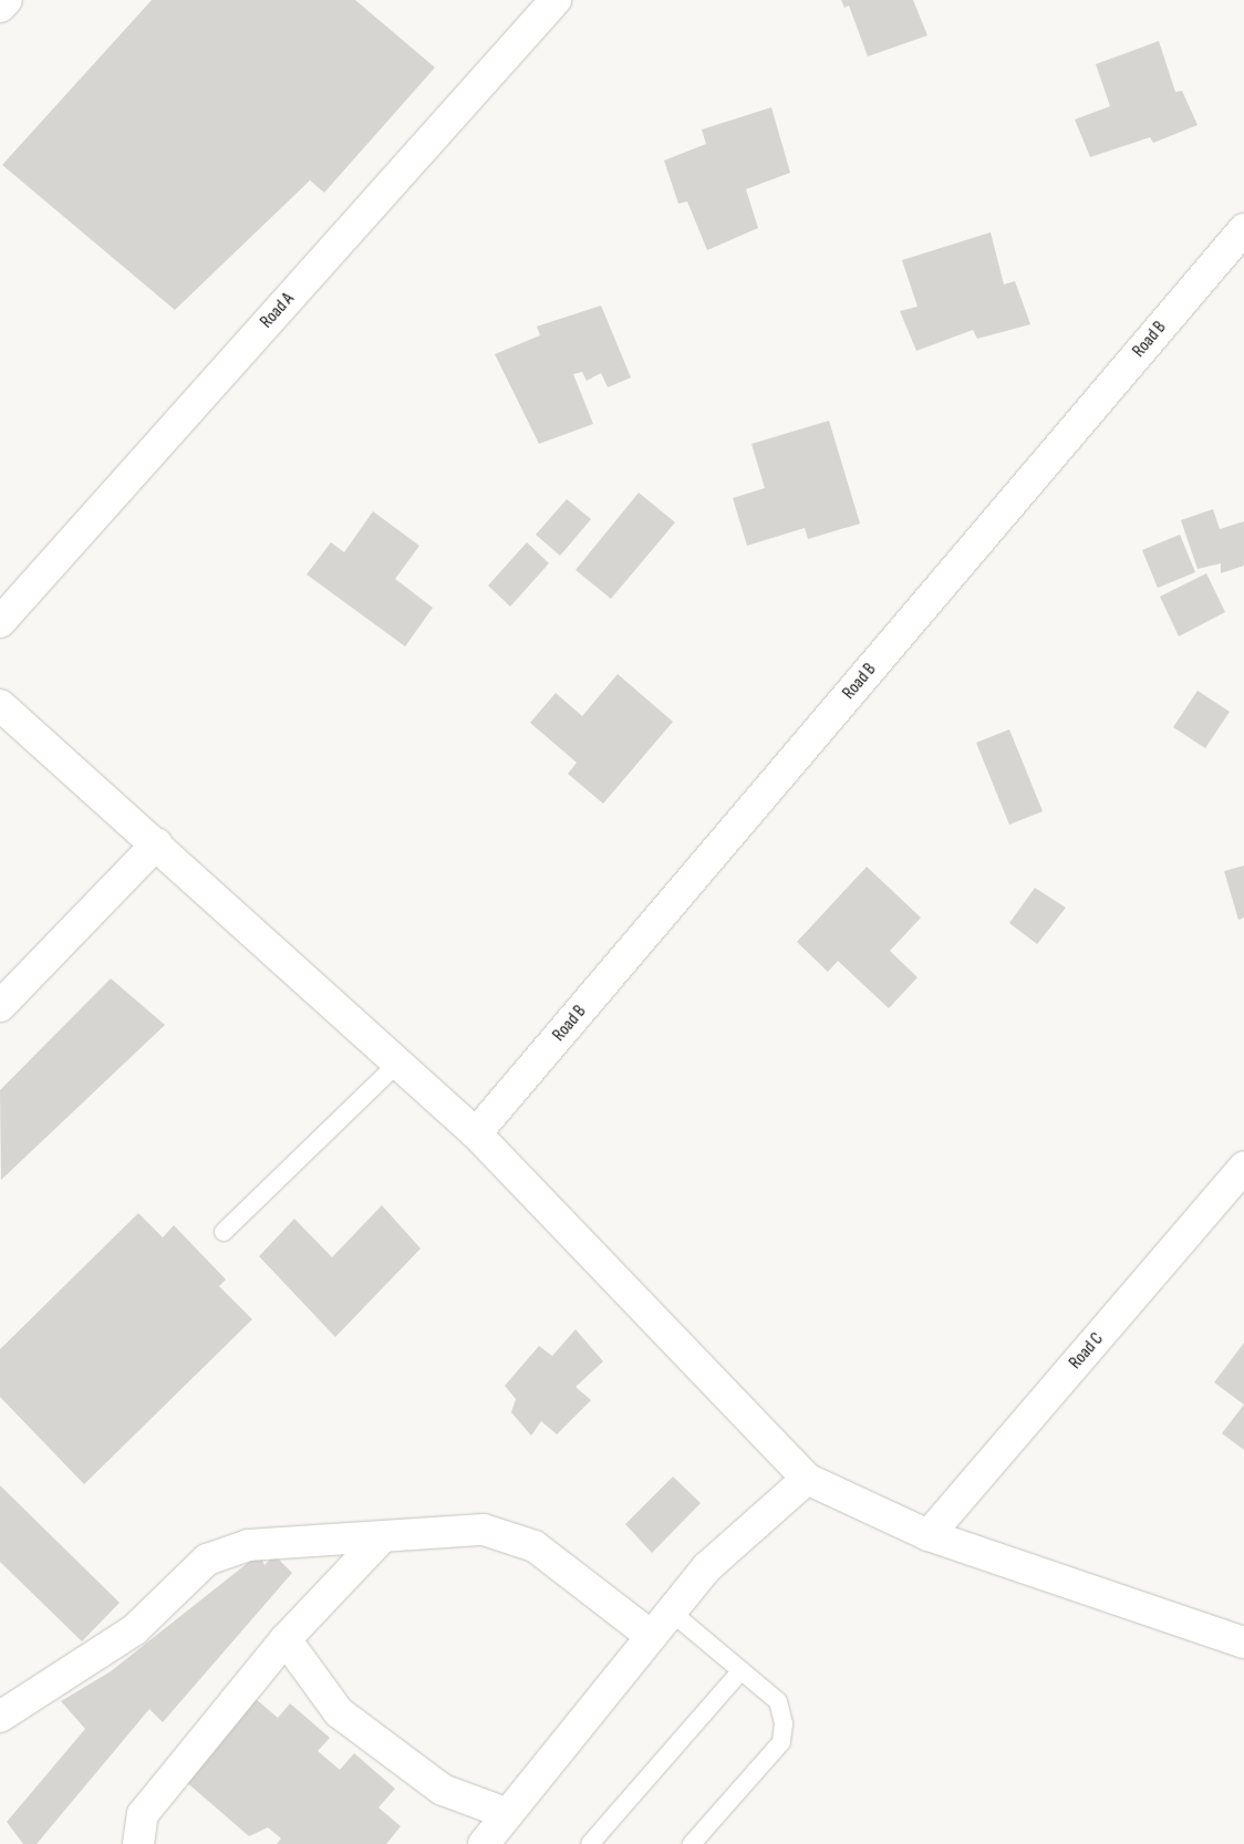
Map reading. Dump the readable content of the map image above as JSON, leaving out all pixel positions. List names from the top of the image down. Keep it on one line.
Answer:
{"streets":{"street":["Road A","Road B","Road C"]}}
